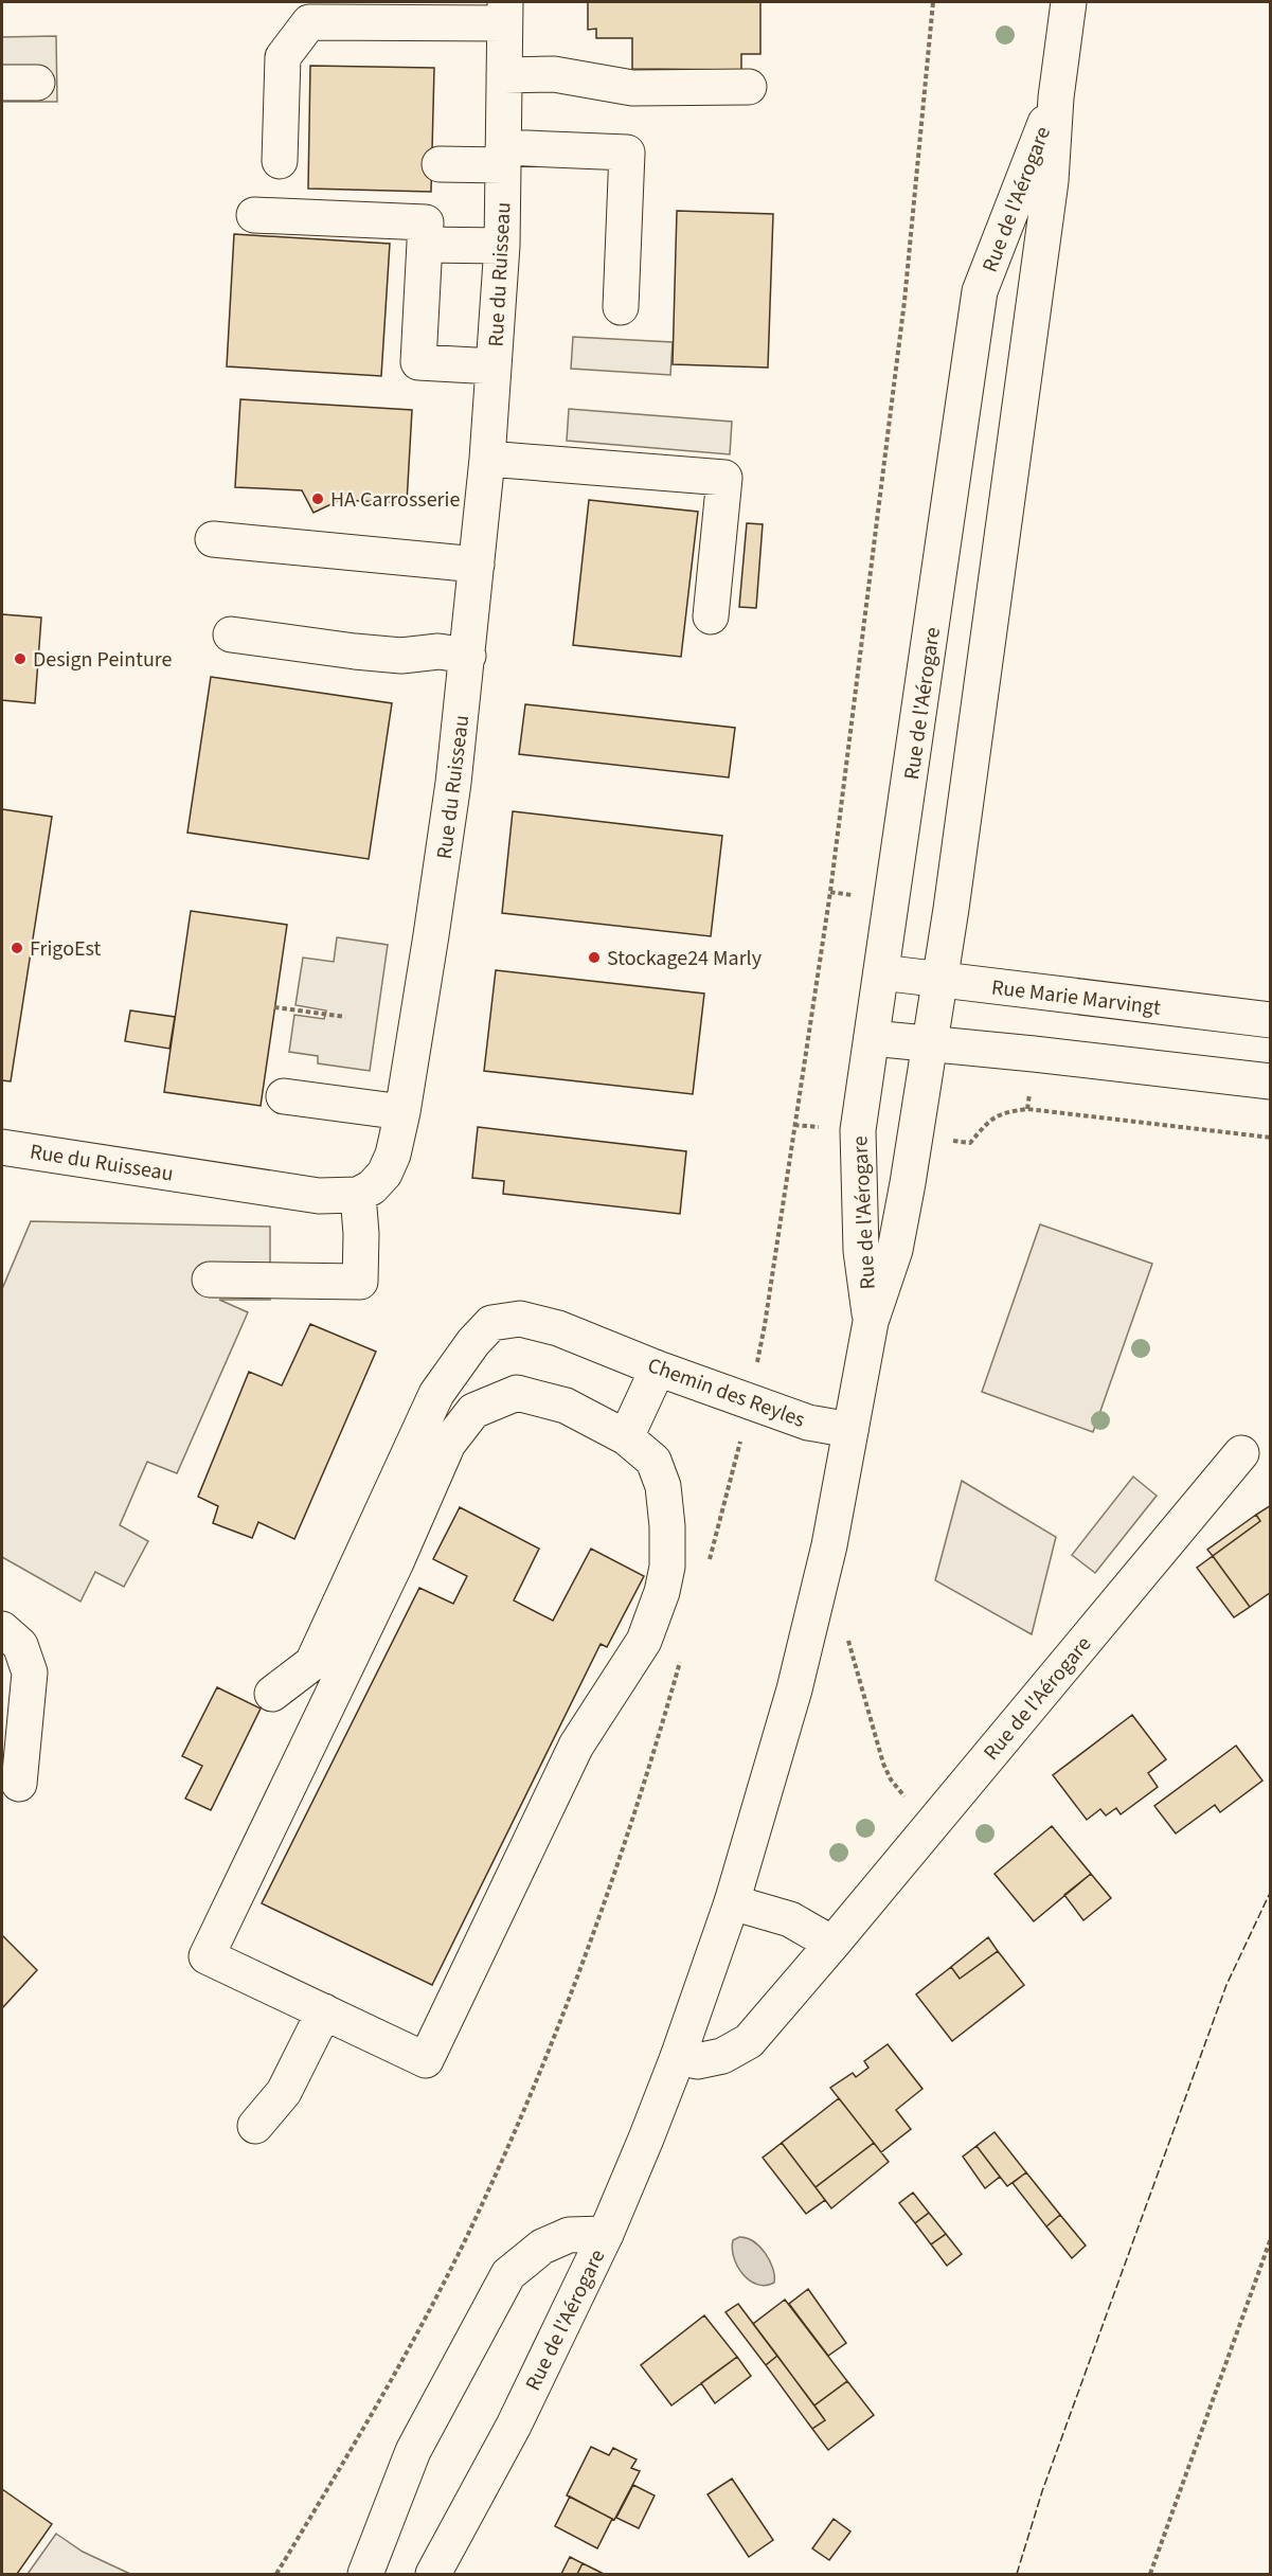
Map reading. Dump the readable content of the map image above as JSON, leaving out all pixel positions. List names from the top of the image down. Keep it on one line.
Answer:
{"streets":{"main road":["Rue de l'Aérogare","Rue du Ruisseau","Rue Marie Marvingt","Chemin des Reyles"]},"crossings":[["Rue de l'Aérogare","Rue Marie Marvingt"],["Rue de l'Aérogare","Chemin des Reyles"]],"places":["HA Carrosserie","Design Peinture","FrigoEst","Stockage24 Marly"]}
